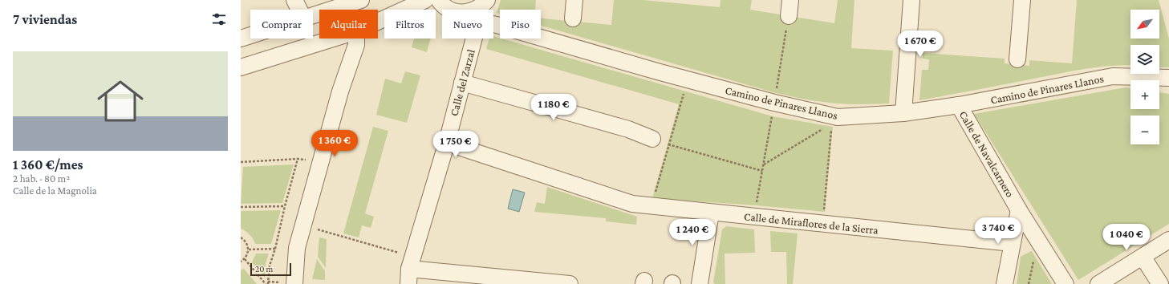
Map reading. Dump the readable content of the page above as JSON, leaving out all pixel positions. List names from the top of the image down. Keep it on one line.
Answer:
{"streets":{"street":["Calle del Zarzal","Camino de Pinares Llanos","Calle de Navalcarnero","Calle de Miraflores de la Sierra"]},"crossings":[["Calle del Zarzal","Calle de Miraflores de la Sierra"],["Camino de Pinares Llanos","Calle de Navalcarnero"]],"scale_bar":"20 m","north":"bottom left","page":{"heading":"7 viviendas","map_buttons":["+","−"],"chip":["Comprar","Alquilar","Filtros","Nuevo","Piso"],"price":["1 670 €","1 180 €","1 360 €","1 750 €","3 740 €","1 240 €","1 040 €"],"list":[{"name":"1 360 €/mes","note":"2 hab. · 80 m² · Calle de la Magnolia"}],"scale":"20 m"}}
